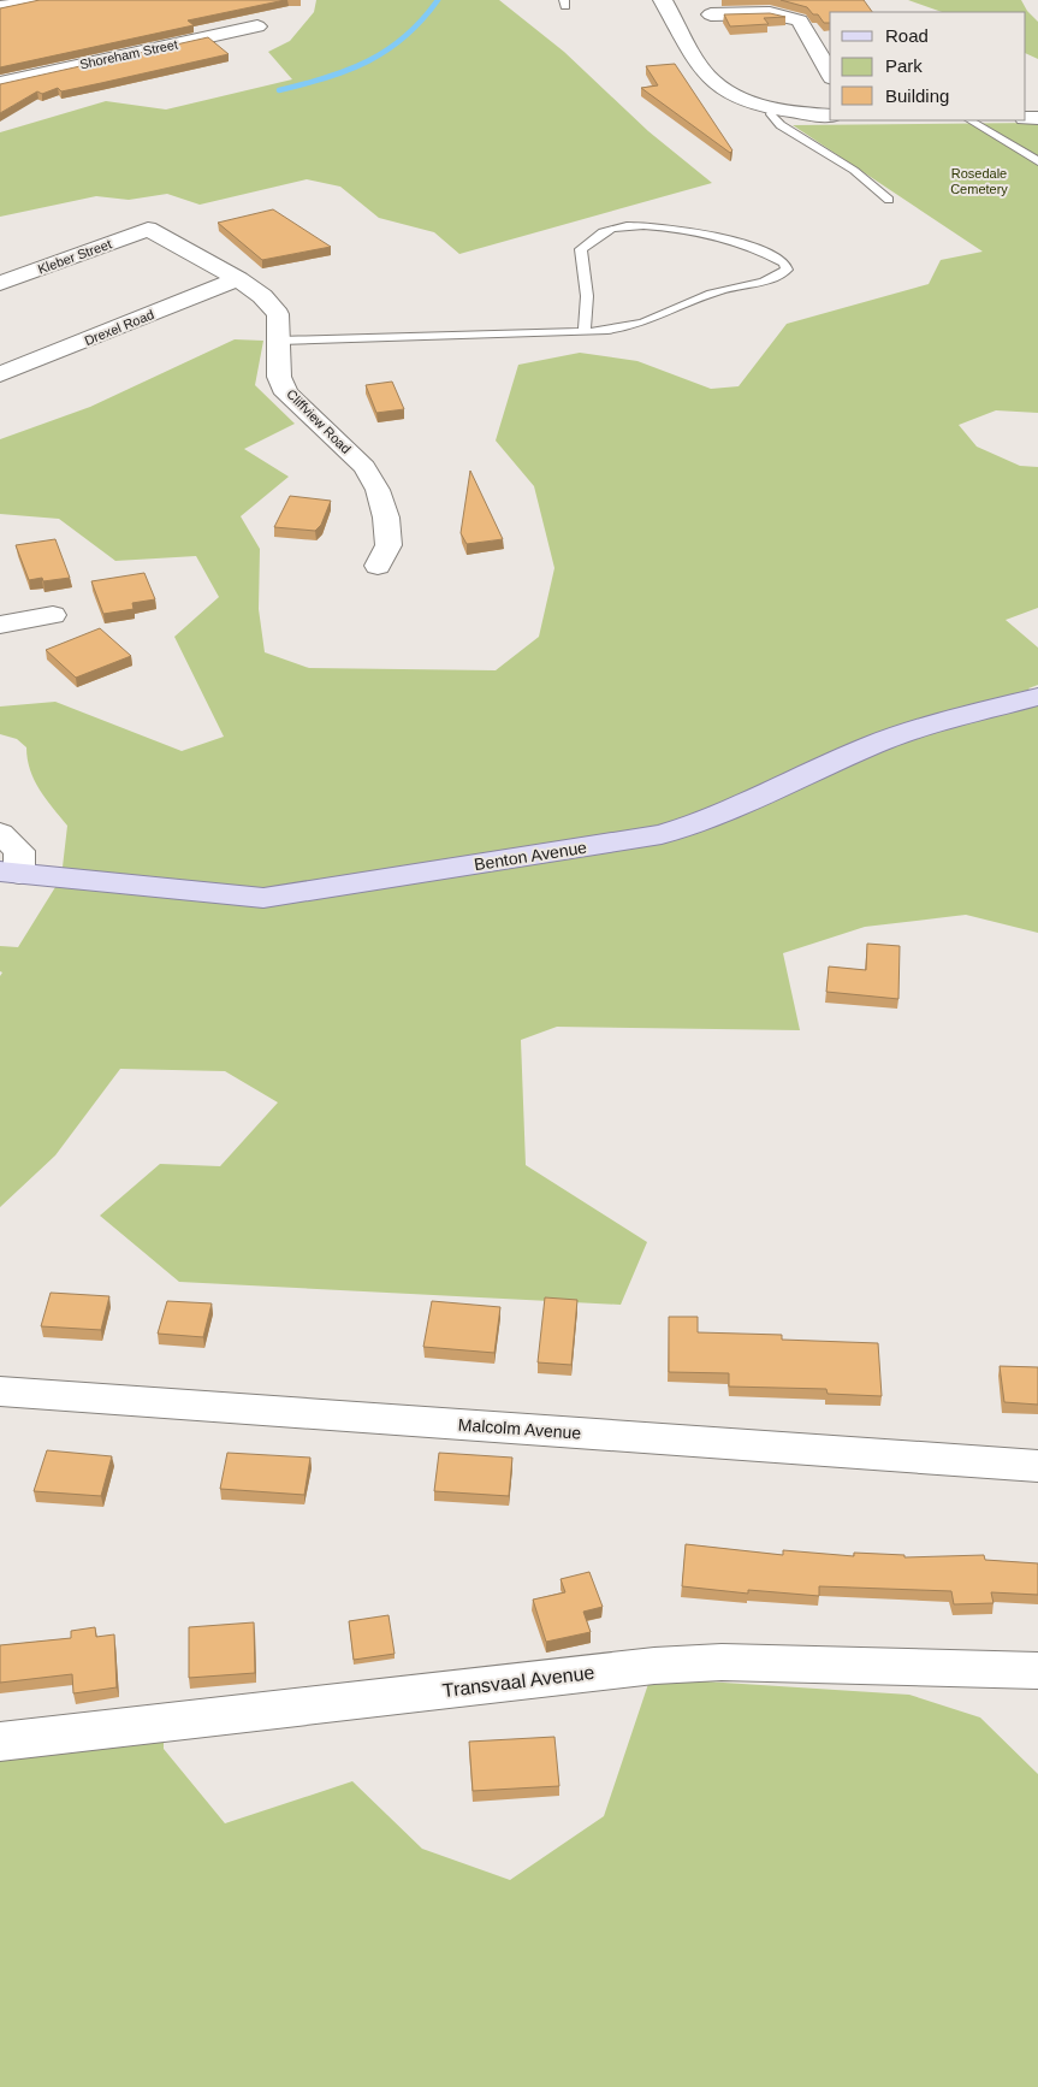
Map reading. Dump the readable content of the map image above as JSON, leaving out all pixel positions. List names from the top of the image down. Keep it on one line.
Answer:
{"streets":{"main road":["Benton Avenue"],"street":["Shoreham Street","Kleber Street","Drexel Road","Cliffview Road","Malcolm Avenue","Transvaal Avenue"]},"crossings":[["Kleber Street","Cliffview Road"],["Drexel Road","Cliffview Road"]],"parks":["Rosedale Cemetery"],"legend":["Road","Park","Building"]}
